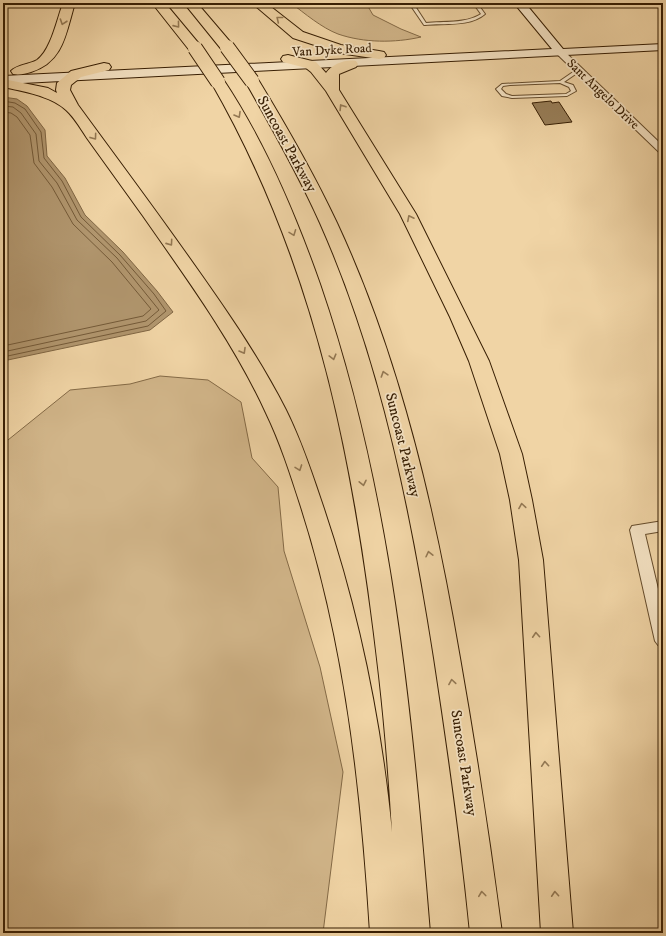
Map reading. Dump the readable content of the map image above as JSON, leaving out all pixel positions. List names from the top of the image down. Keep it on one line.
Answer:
{"streets":{"highway":["Suncoast Parkway"],"main road":["Van Dyke Road"],"street":["Sant Angelo Drive"]},"crossings":[["Van Dyke Road","Sant Angelo Drive"]]}
